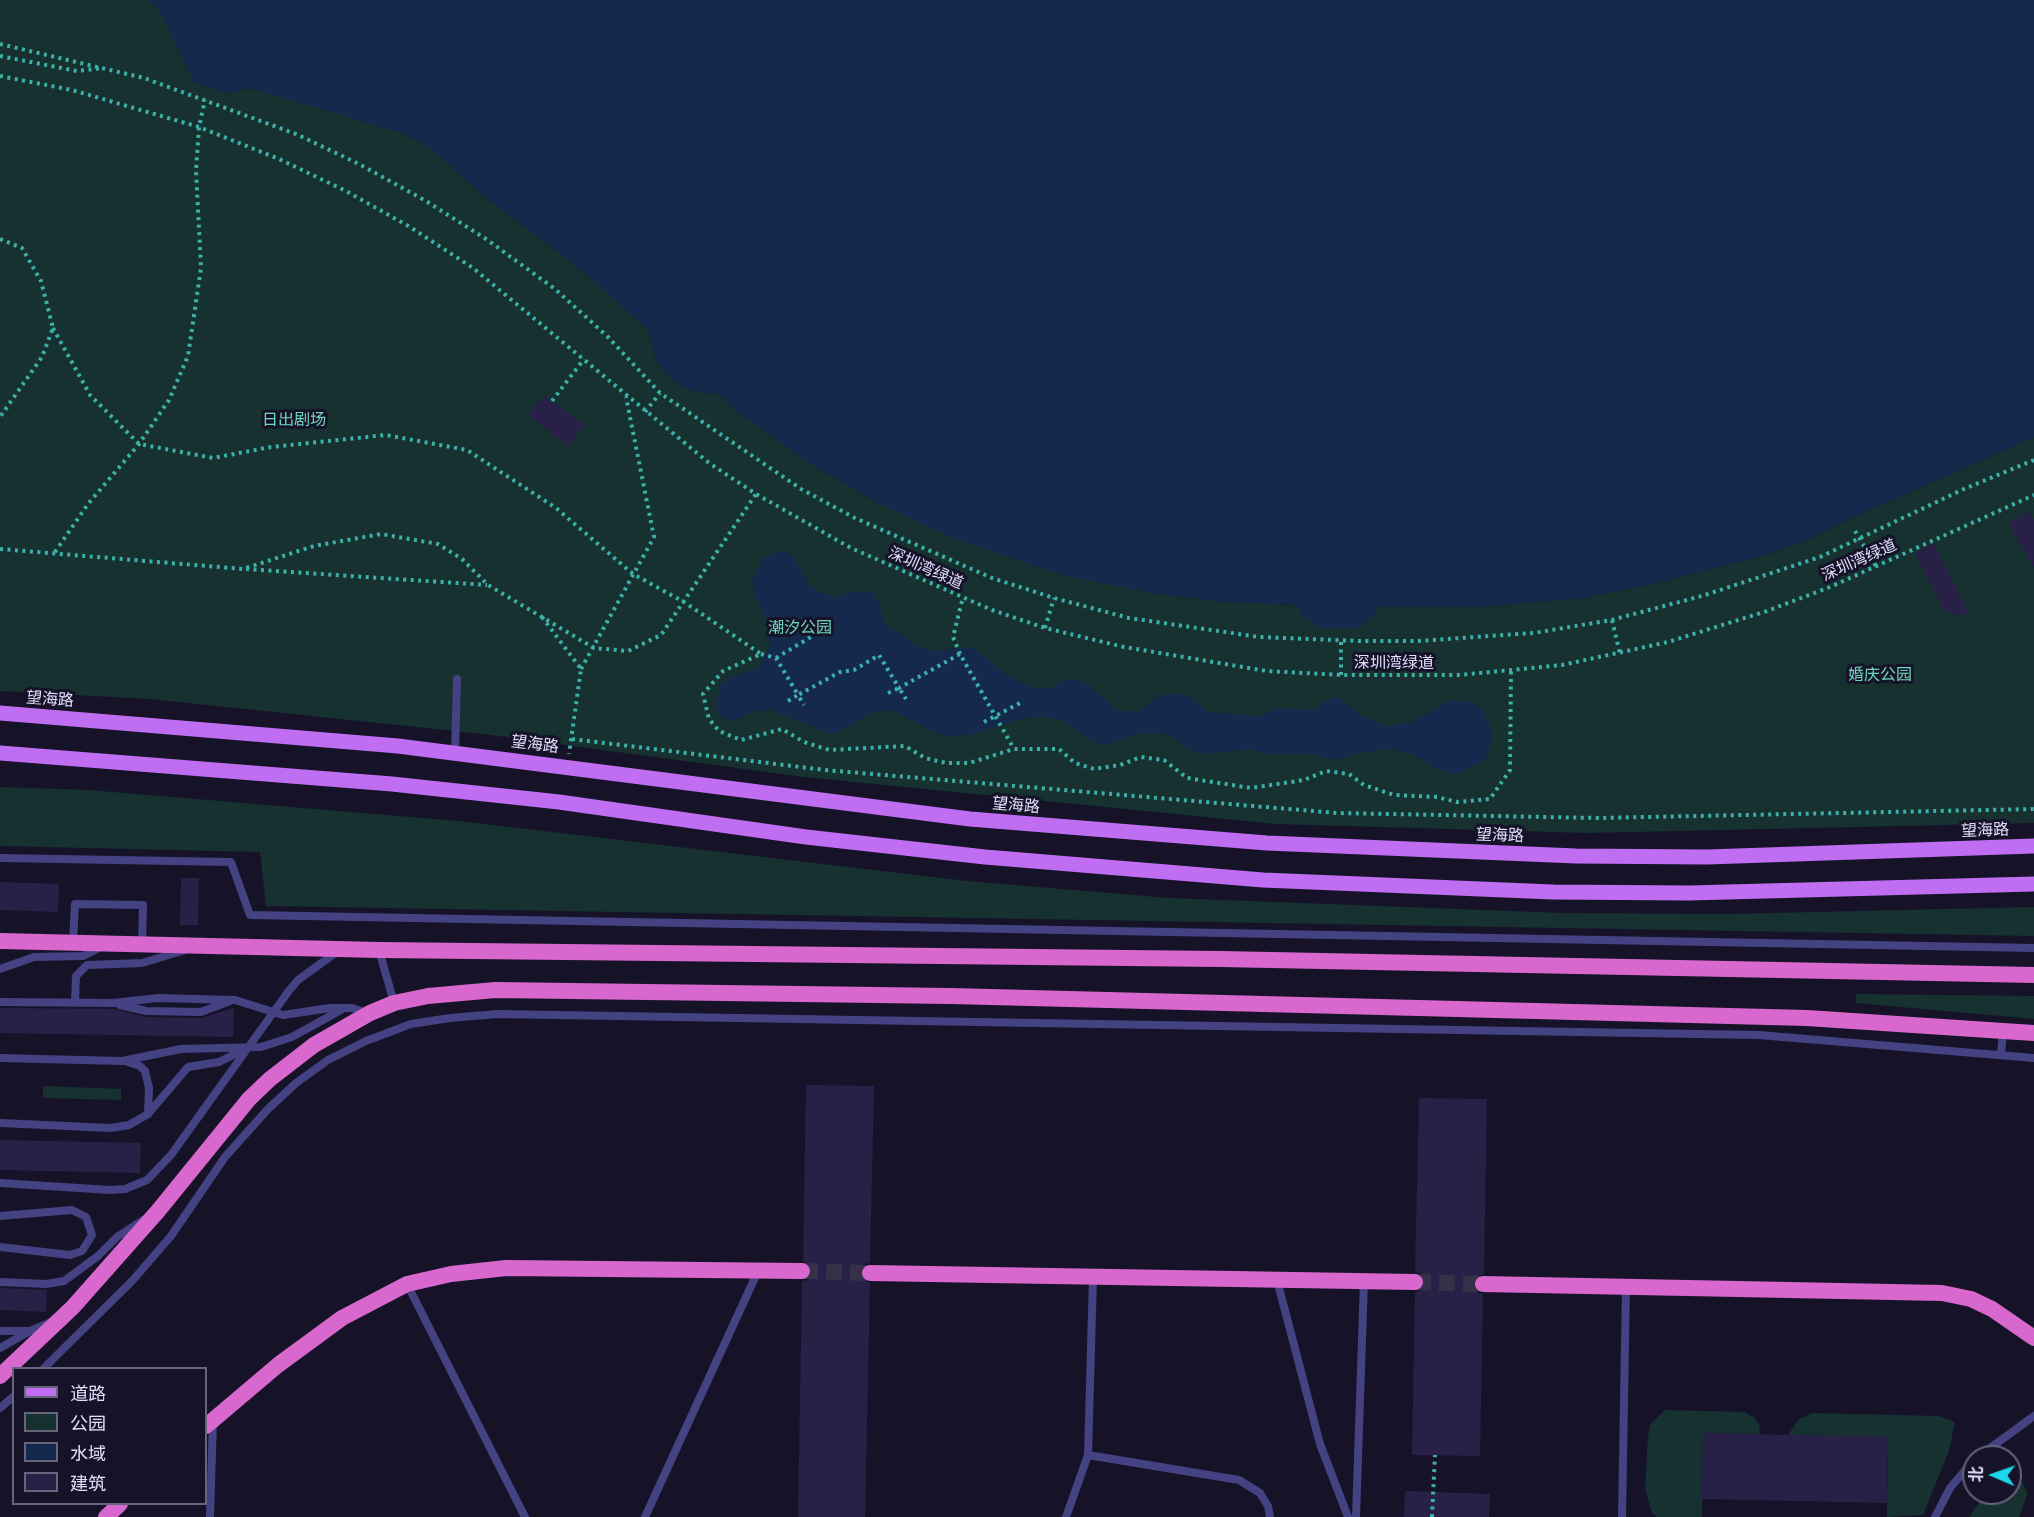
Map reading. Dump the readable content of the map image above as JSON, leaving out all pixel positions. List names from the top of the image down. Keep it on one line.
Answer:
{"streets":{"main road":["望海路"],"path":["深圳湾绿道"]},"parks":["日出剧场","潮汐公园","婚庆公园"],"legend":["道路","公园","水域","建筑"],"north":"left"}
